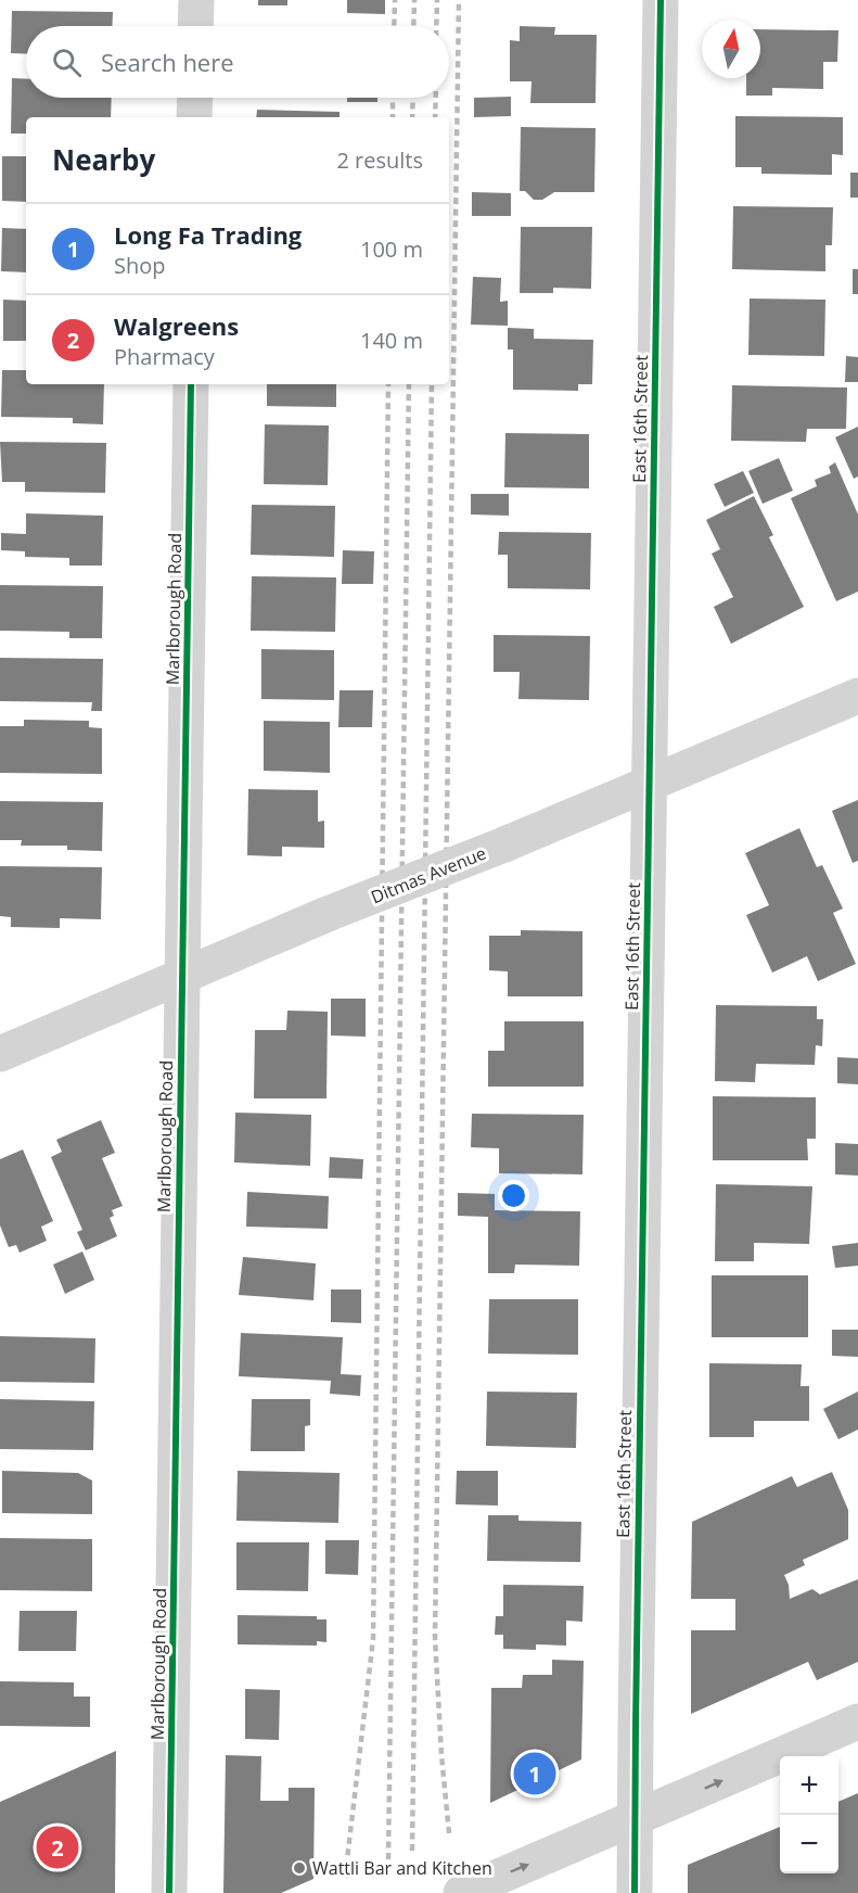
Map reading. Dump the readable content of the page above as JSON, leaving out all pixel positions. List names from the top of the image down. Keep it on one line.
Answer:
{"streets":{"street":["East 16th Street","Marlborough Road","Ditmas Avenue"]},"crossings":[["East 16th Street","Ditmas Avenue"],["Marlborough Road","Ditmas Avenue"]],"places":["Wattli Bar and Kitchen"],"north":"top","page":{"search":"Search here","heading":["Nearby","2 results"],"list":[{"mark":"1","name":"Long Fa Trading","note":"Shop","value":"100 m"},{"mark":"2","name":"Walgreens","note":"Pharmacy","value":"140 m"}],"pins":["1","2"],"map_buttons":["+","−"]}}
